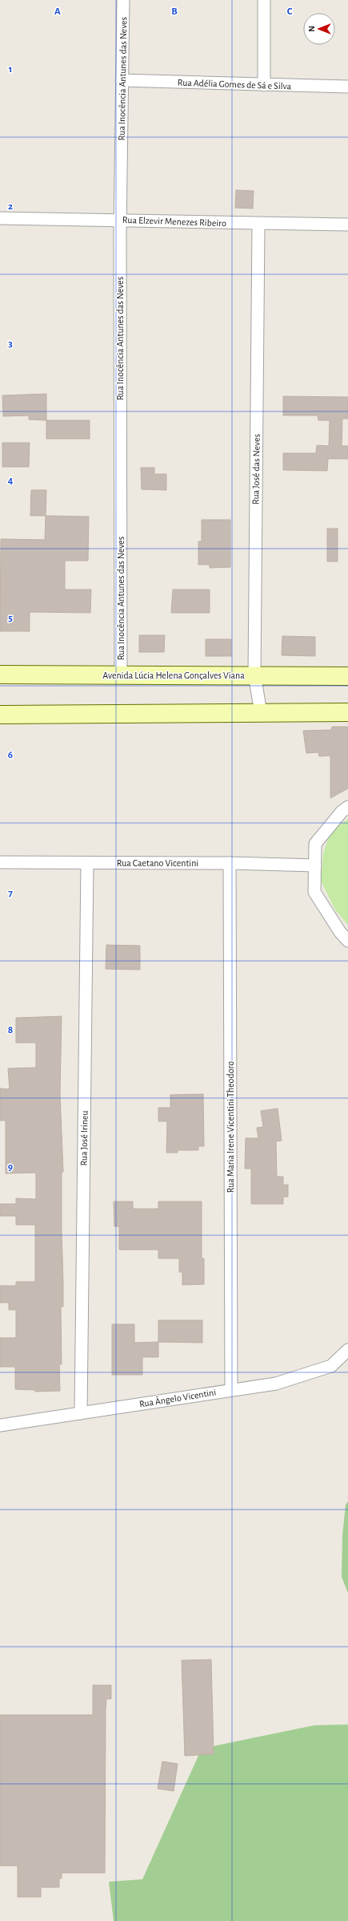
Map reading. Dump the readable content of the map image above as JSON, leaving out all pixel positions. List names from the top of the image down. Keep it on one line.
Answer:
{"streets":{"street":["Rua Inocência Antunes das Neves","Rua Adélia Gomes de Sá e Silva","Rua Elzevir Menezes Ribeiro","Rua José das Neves","Avenida Lúcia Helena Gonçalves Viana","Rua Caetano Vicentini","Rua Maria Irene Vicentini Theodoro","Rua José Irineu","Rua Ângelo Vicentini"]},"crossings":[["Rua Inocência Antunes das Neves","Rua Adélia Gomes de Sá e Silva"],["Rua Inocência Antunes das Neves","Rua Elzevir Menezes Ribeiro"],["Rua Inocência Antunes das Neves","Avenida Lúcia Helena Gonçalves Viana"],["Rua Elzevir Menezes Ribeiro","Rua José das Neves"],["Rua José das Neves","Avenida Lúcia Helena Gonçalves Viana"],["Rua Caetano Vicentini","Rua Maria Irene Vicentini Theodoro"],["Rua Caetano Vicentini","Rua José Irineu"],["Rua Maria Irene Vicentini Theodoro","Rua Ângelo Vicentini"],["Rua José Irineu","Rua Ângelo Vicentini"]],"north":"left","grid":{"columns":["A","B","C"],"rows":["1","2","3","4","5","6","7","8","9"]}}
